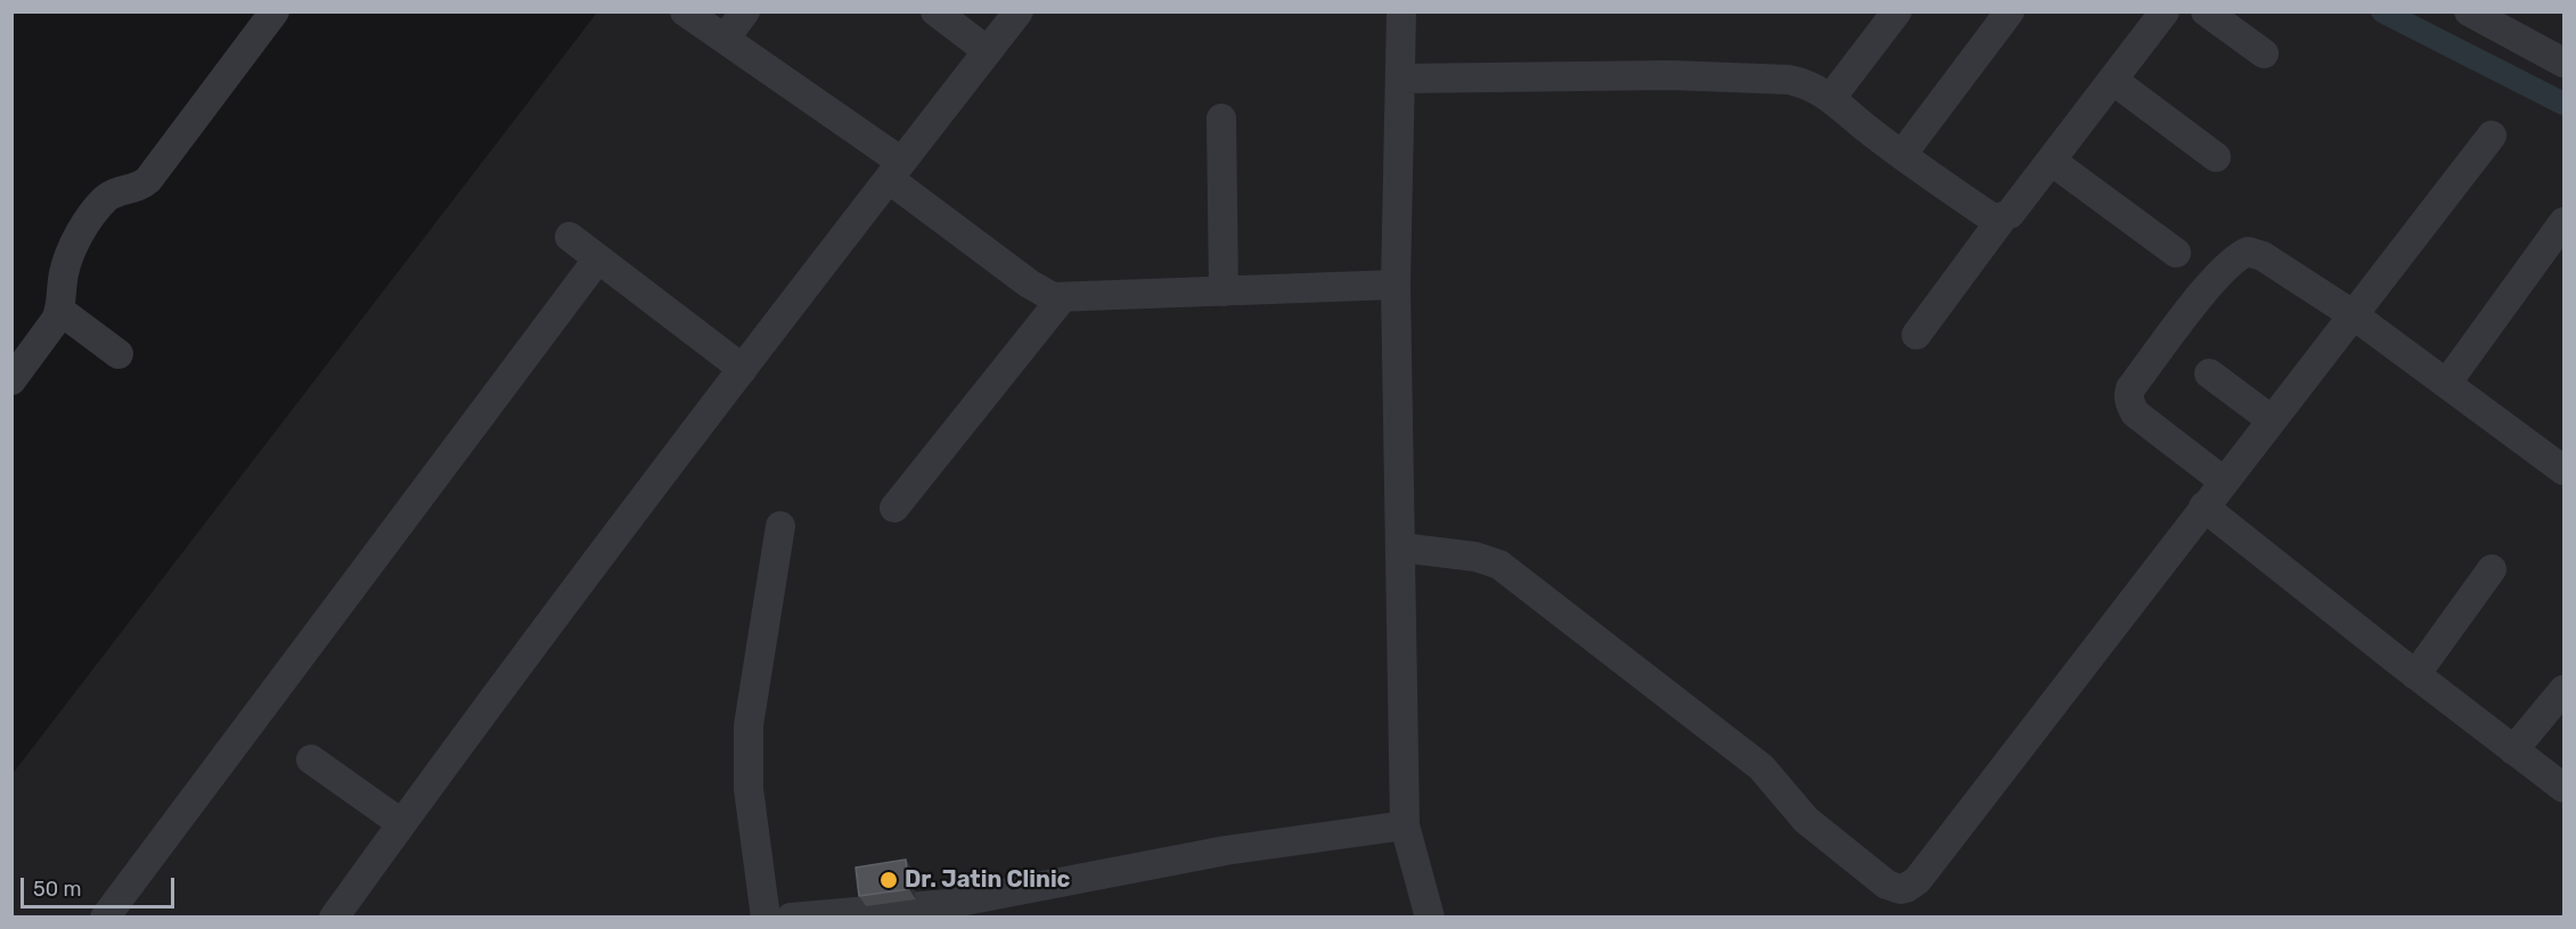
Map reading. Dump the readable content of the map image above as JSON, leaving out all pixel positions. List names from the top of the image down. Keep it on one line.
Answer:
{"places":["Dr. Jatin Clinic"],"scale_bar":"50 m"}
